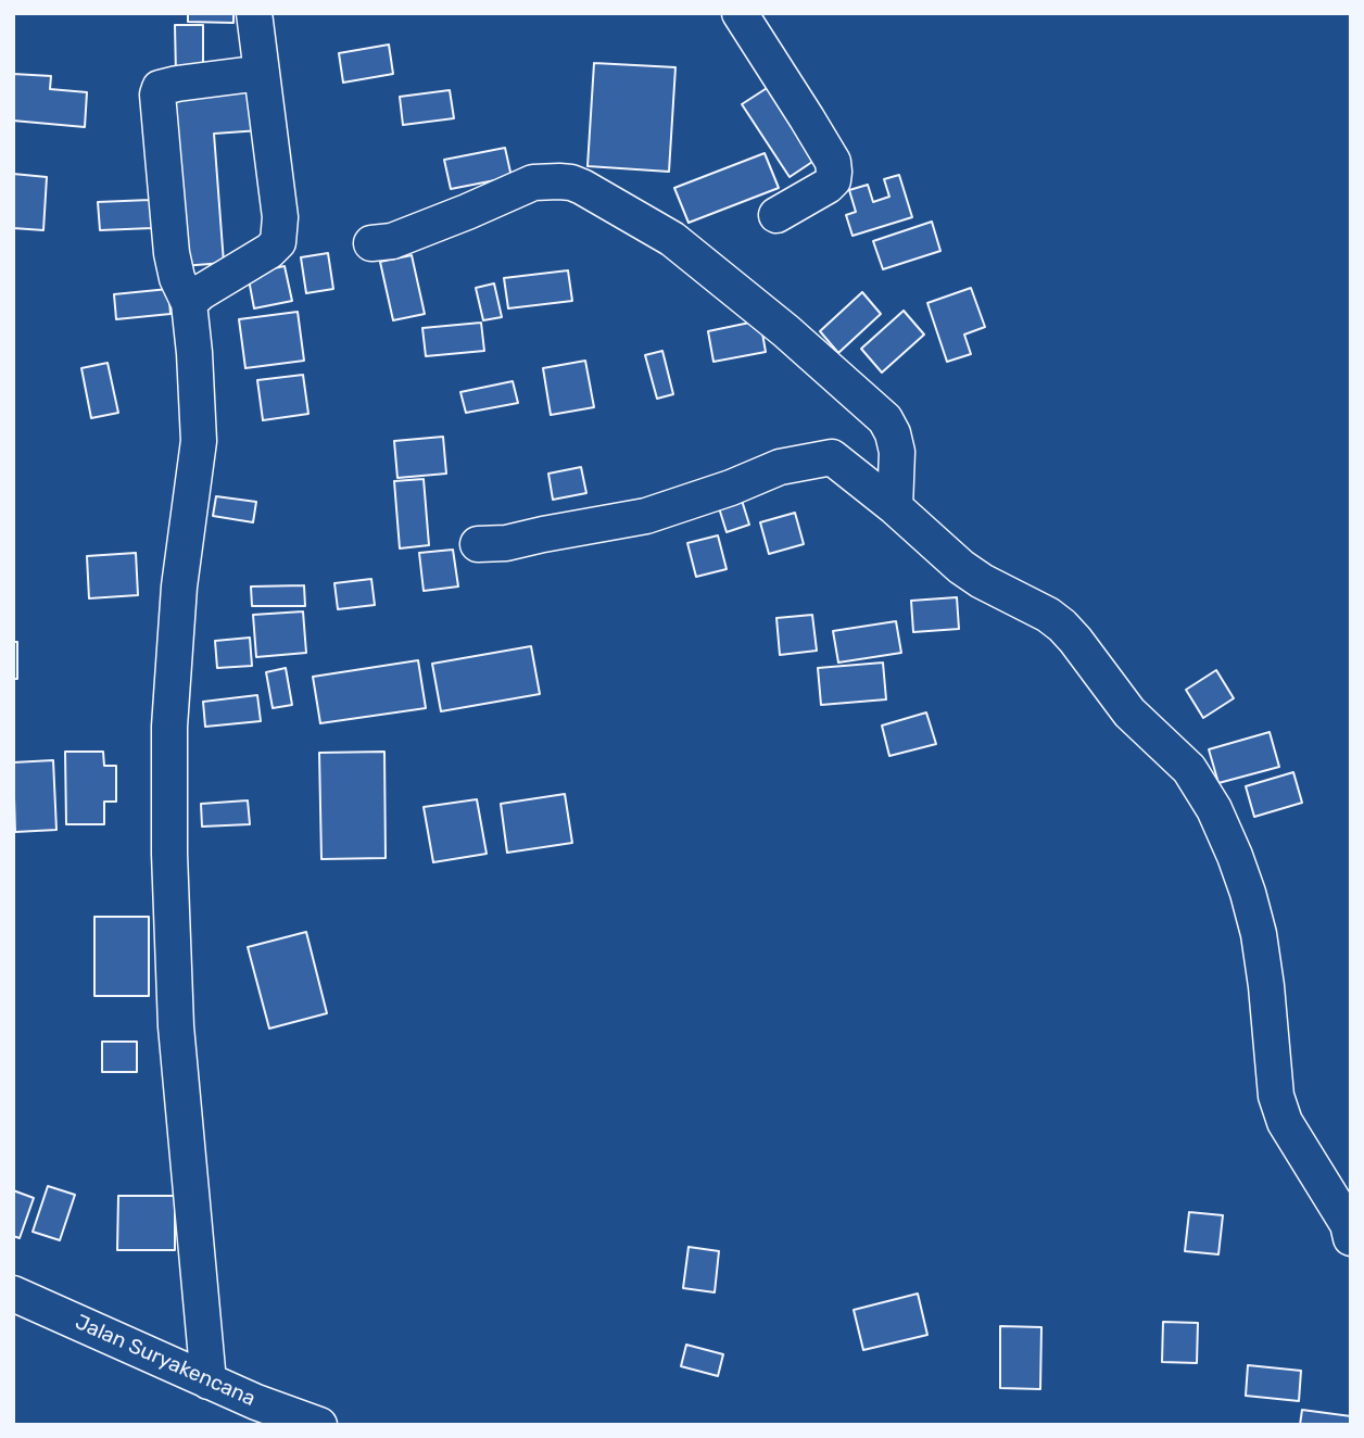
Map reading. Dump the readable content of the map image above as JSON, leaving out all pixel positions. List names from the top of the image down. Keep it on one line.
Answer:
{"streets":{"street":["Jalan Suryakencana"]}}
